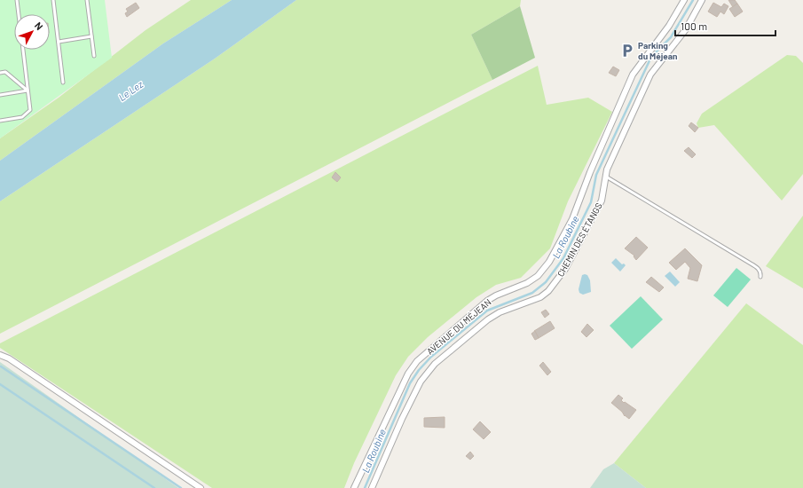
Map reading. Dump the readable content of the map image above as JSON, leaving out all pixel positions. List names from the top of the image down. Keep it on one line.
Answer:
{"streets":{"street":["CHEMIN DES ÉTANGS","AVENUE DU MÉJEAN"]},"water":["Le Lez","La Roubine"],"places":{"parking":["Parking du Méjean"]},"scale_bar":"100 m","north":"top right"}
